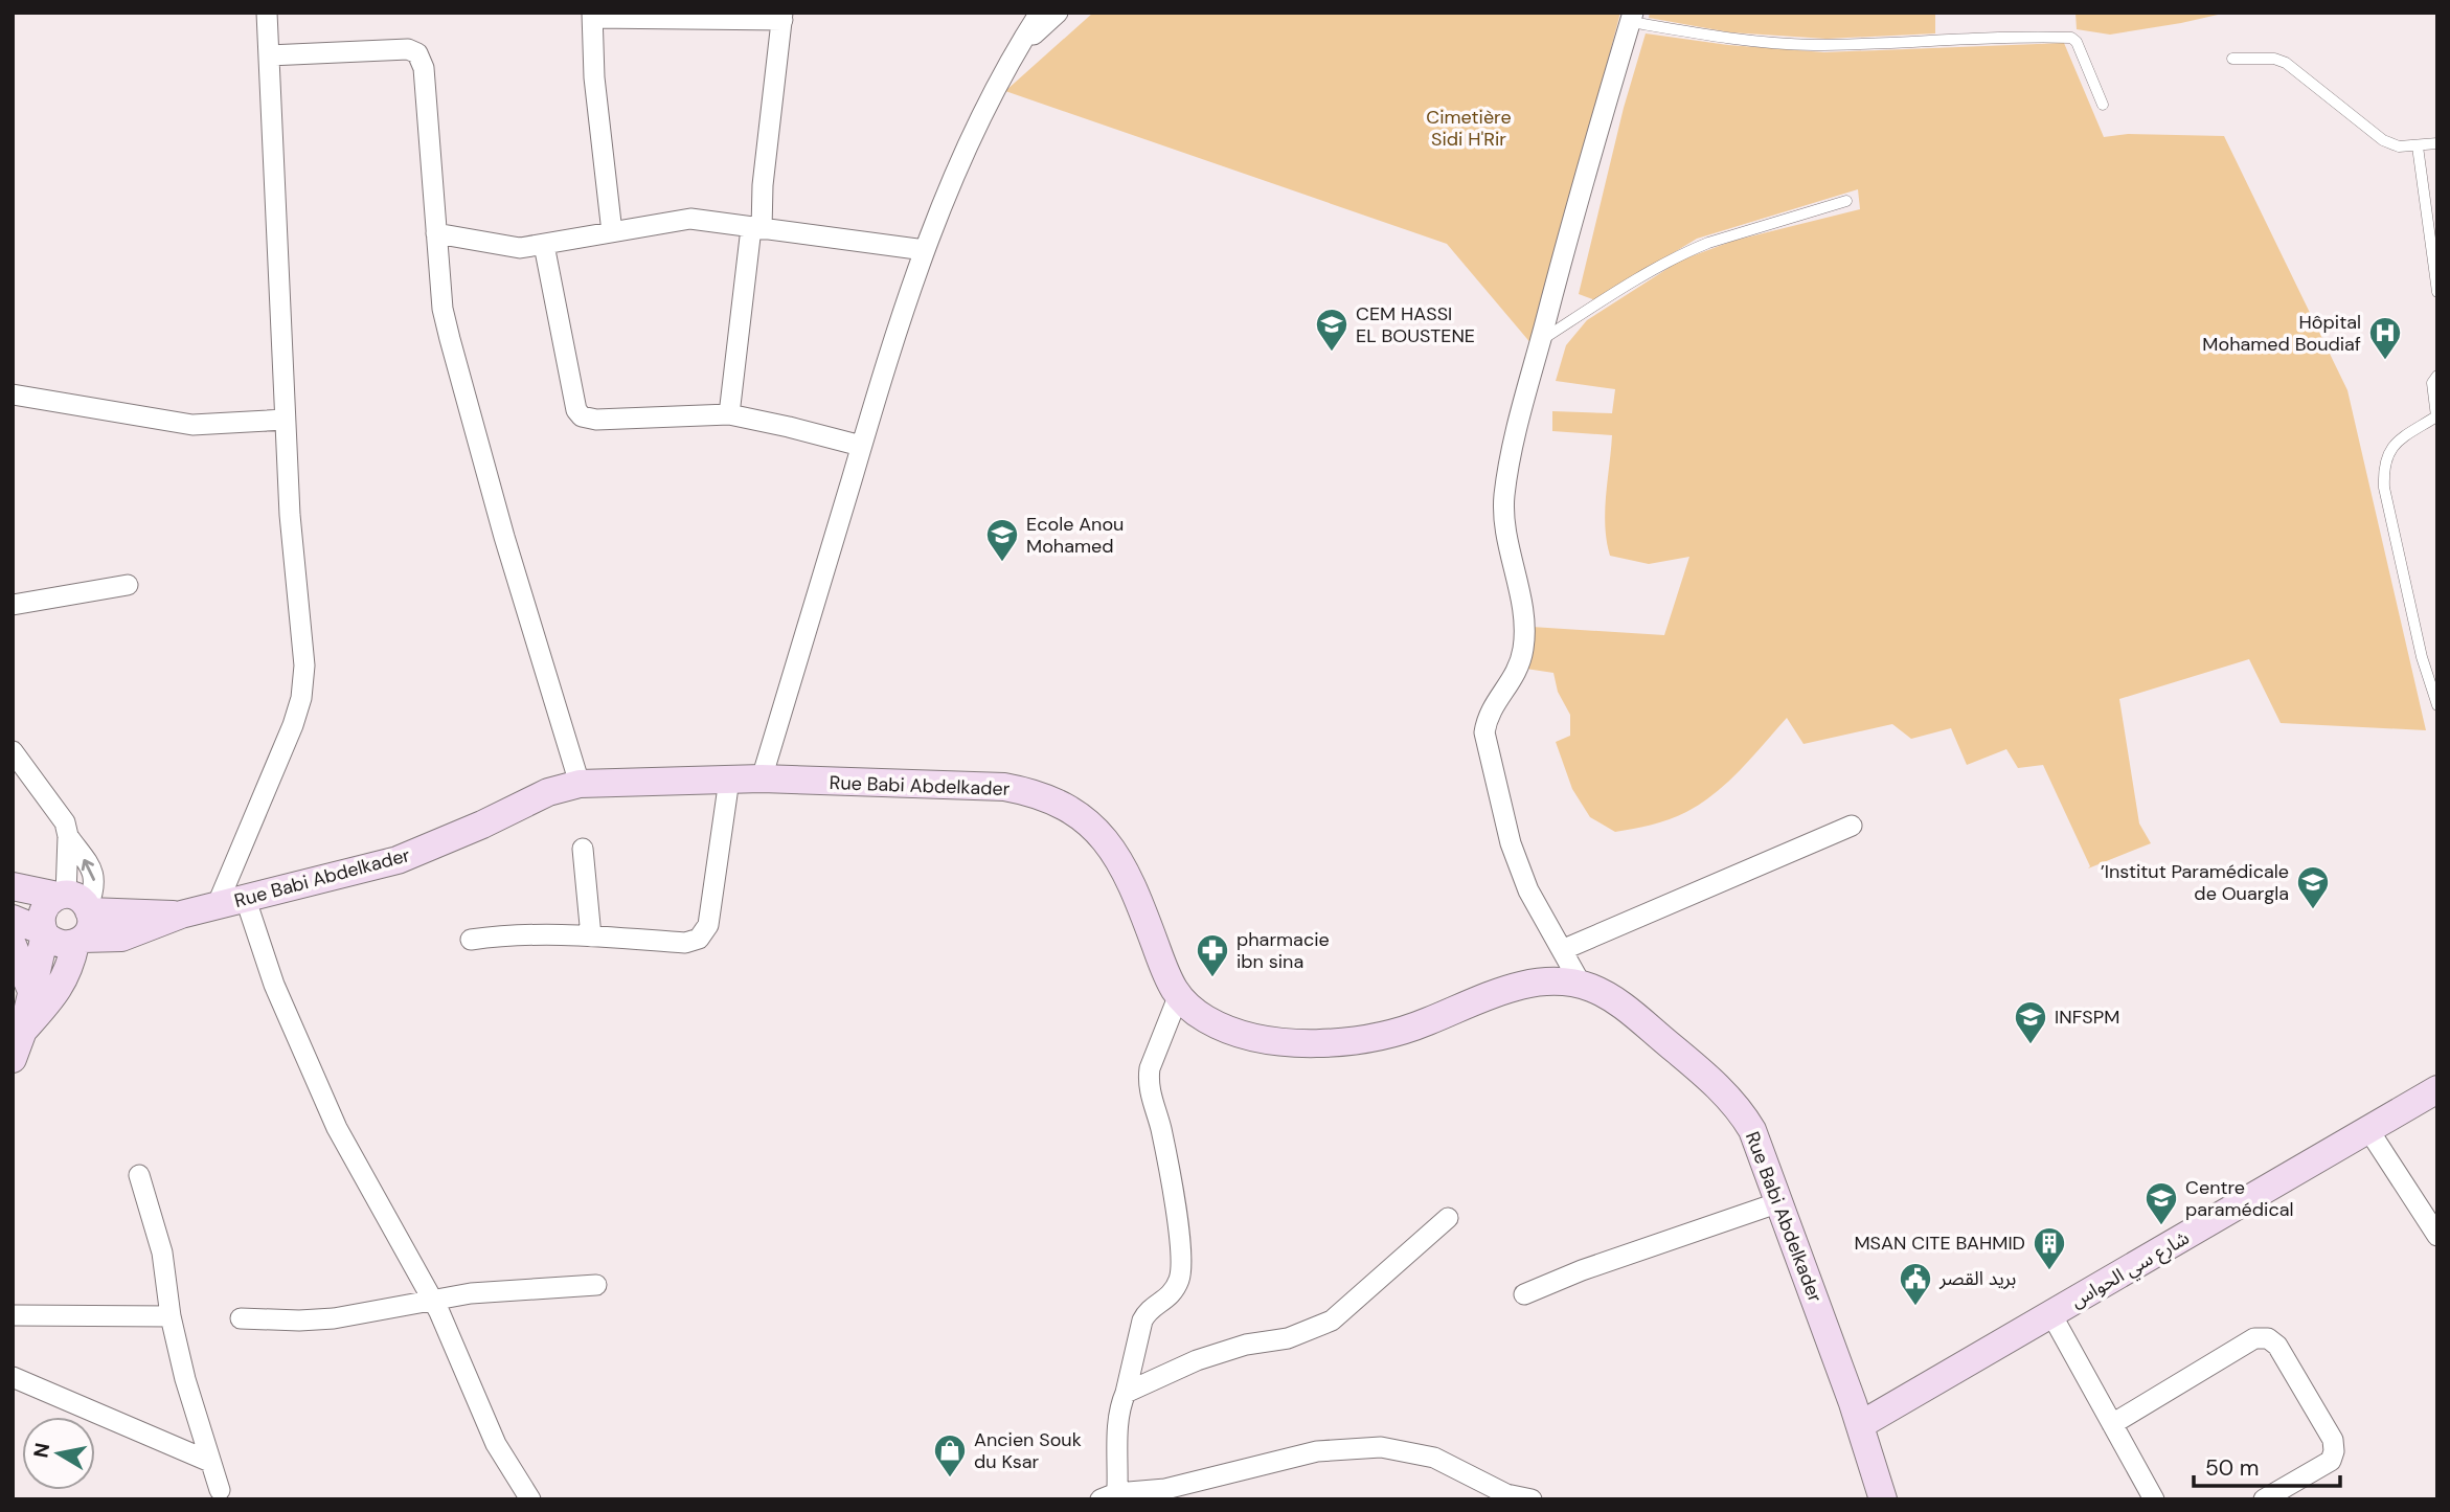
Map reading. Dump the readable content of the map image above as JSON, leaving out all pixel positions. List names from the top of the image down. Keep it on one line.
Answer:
{"streets":{"main road":["Rue Babi Abdelkader","شارع سي الحواس"]},"crossings":[["Rue Babi Abdelkader","شارع سي الحواس"]],"parks":["Cimetière Sidi H'Rir"],"places":{"school or university":["CEM HASSI EL BOUSTENE","Ecole Anou Mohamed","’Institut Paramédicale de Ouargla","INFSPM","Centre paramédical"],"hospital":["Hôpital Mohamed Boudiaf"],"pharmacy":["pharmacie ibn sina"],"building":["MSAN CITE BAHMID"],"public building":["بريد القصر"],"shop":["Ancien Souk du Ksar"]},"scale_bar":"50 m","north":"left"}
